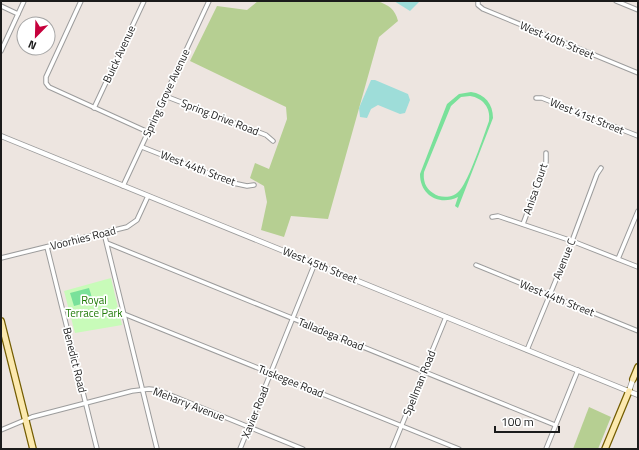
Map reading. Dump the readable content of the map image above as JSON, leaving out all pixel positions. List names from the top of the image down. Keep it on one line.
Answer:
{"streets":{"street":["West 40th Street","Buick Avenue","Spring Grove Avenue","West 41st Street","Spring Drive Road","West 44th Street","Anisa Court","Voorhies Road","Avenue C","West 45th Street","Talladega Road","Benedict Road","Tuskegee Road","Spellman Road","Meharry Avenue","Xavier Road"]},"crossings":[["Spring Grove Avenue","Spring Drive Road"],["Spring Grove Avenue","West 44th Street"],["Spring Grove Avenue","West 45th Street"],["West 44th Street","Avenue C"],["Voorhies Road","West 45th Street"],["Voorhies Road","Benedict Road"],["Avenue C","West 45th Street"],["West 45th Street","Spellman Road"],["West 45th Street","Xavier Road"],["Talladega Road","Spellman Road"],["Talladega Road","Xavier Road"],["Benedict Road","Meharry Avenue"],["Tuskegee Road","Spellman Road"],["Tuskegee Road","Xavier Road"],["Meharry Avenue","Xavier Road"]],"parks":["Royal Terrace Park"],"scale_bar":"100 m","north":"bottom left"}
